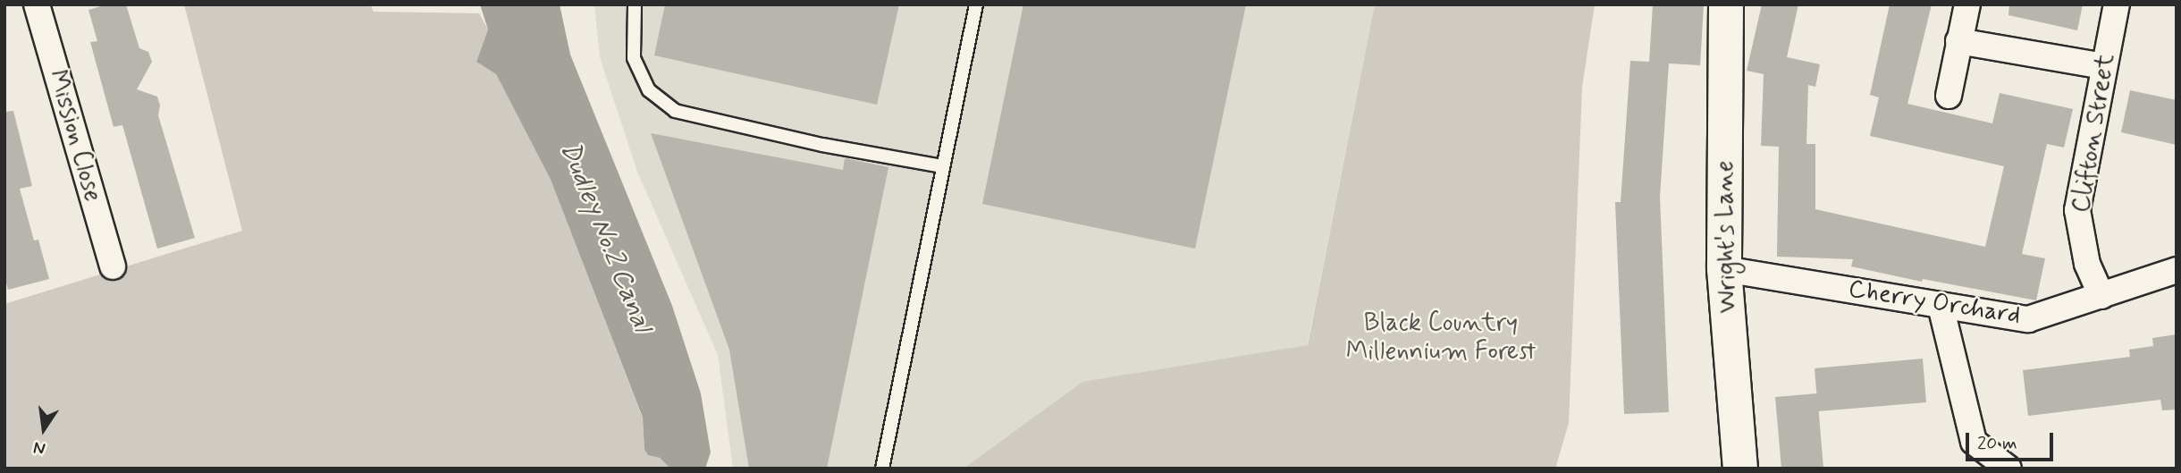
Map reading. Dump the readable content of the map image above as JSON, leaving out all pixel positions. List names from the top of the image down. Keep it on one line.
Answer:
{"streets":{"street":["Clifton Street","Mission Close","Wright's Lane","Cherry Orchard"]},"crossings":[["Clifton Street","Cherry Orchard"],["Wright's Lane","Cherry Orchard"]],"water":["Dudley No.2 Canal"],"parks":["Black Country Millennium Forest"],"scale_bar":"20 m","north":"bottom"}
